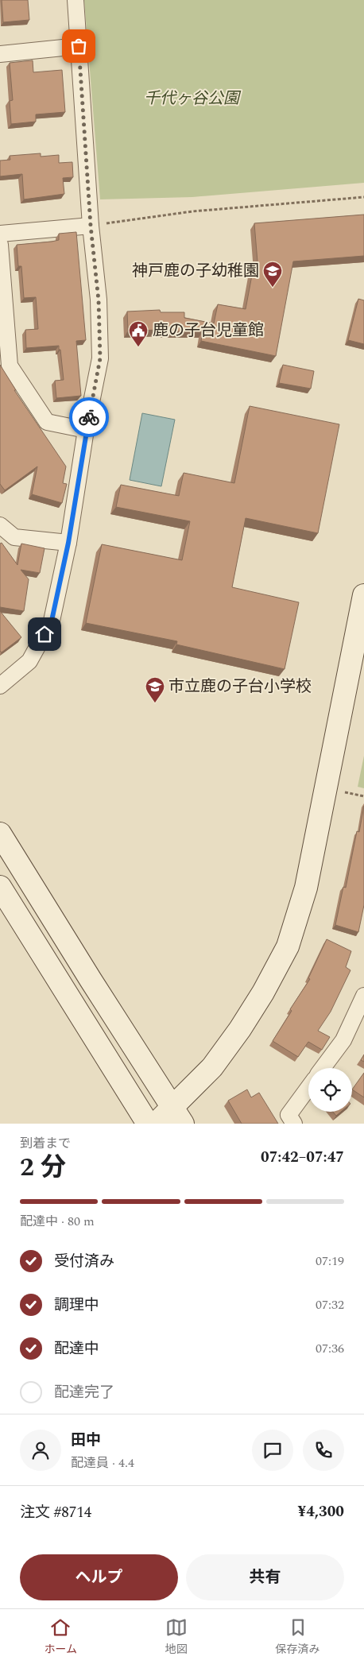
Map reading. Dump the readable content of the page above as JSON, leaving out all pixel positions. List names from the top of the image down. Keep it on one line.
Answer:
{"parks":["千代ヶ谷公園"],"places":{"school or university":["神戸鹿の子幼稚園","市立鹿の子台小学校"],"public building":["鹿の子台児童館"]},"page":{"heading":["2 分","到着まで","07:42–07:47"],"panel":["田中","配達員 · 4.4","注文 #8714","¥4,300"],"bar":"配達中 · 80 m","list":[["受付済み","07:19"],["調理中","07:32"],["配達中","07:36"],"配達完了"],"buttons":["ヘルプ","共有"],"tabs":["ホーム","地図","保存済み"]}}
